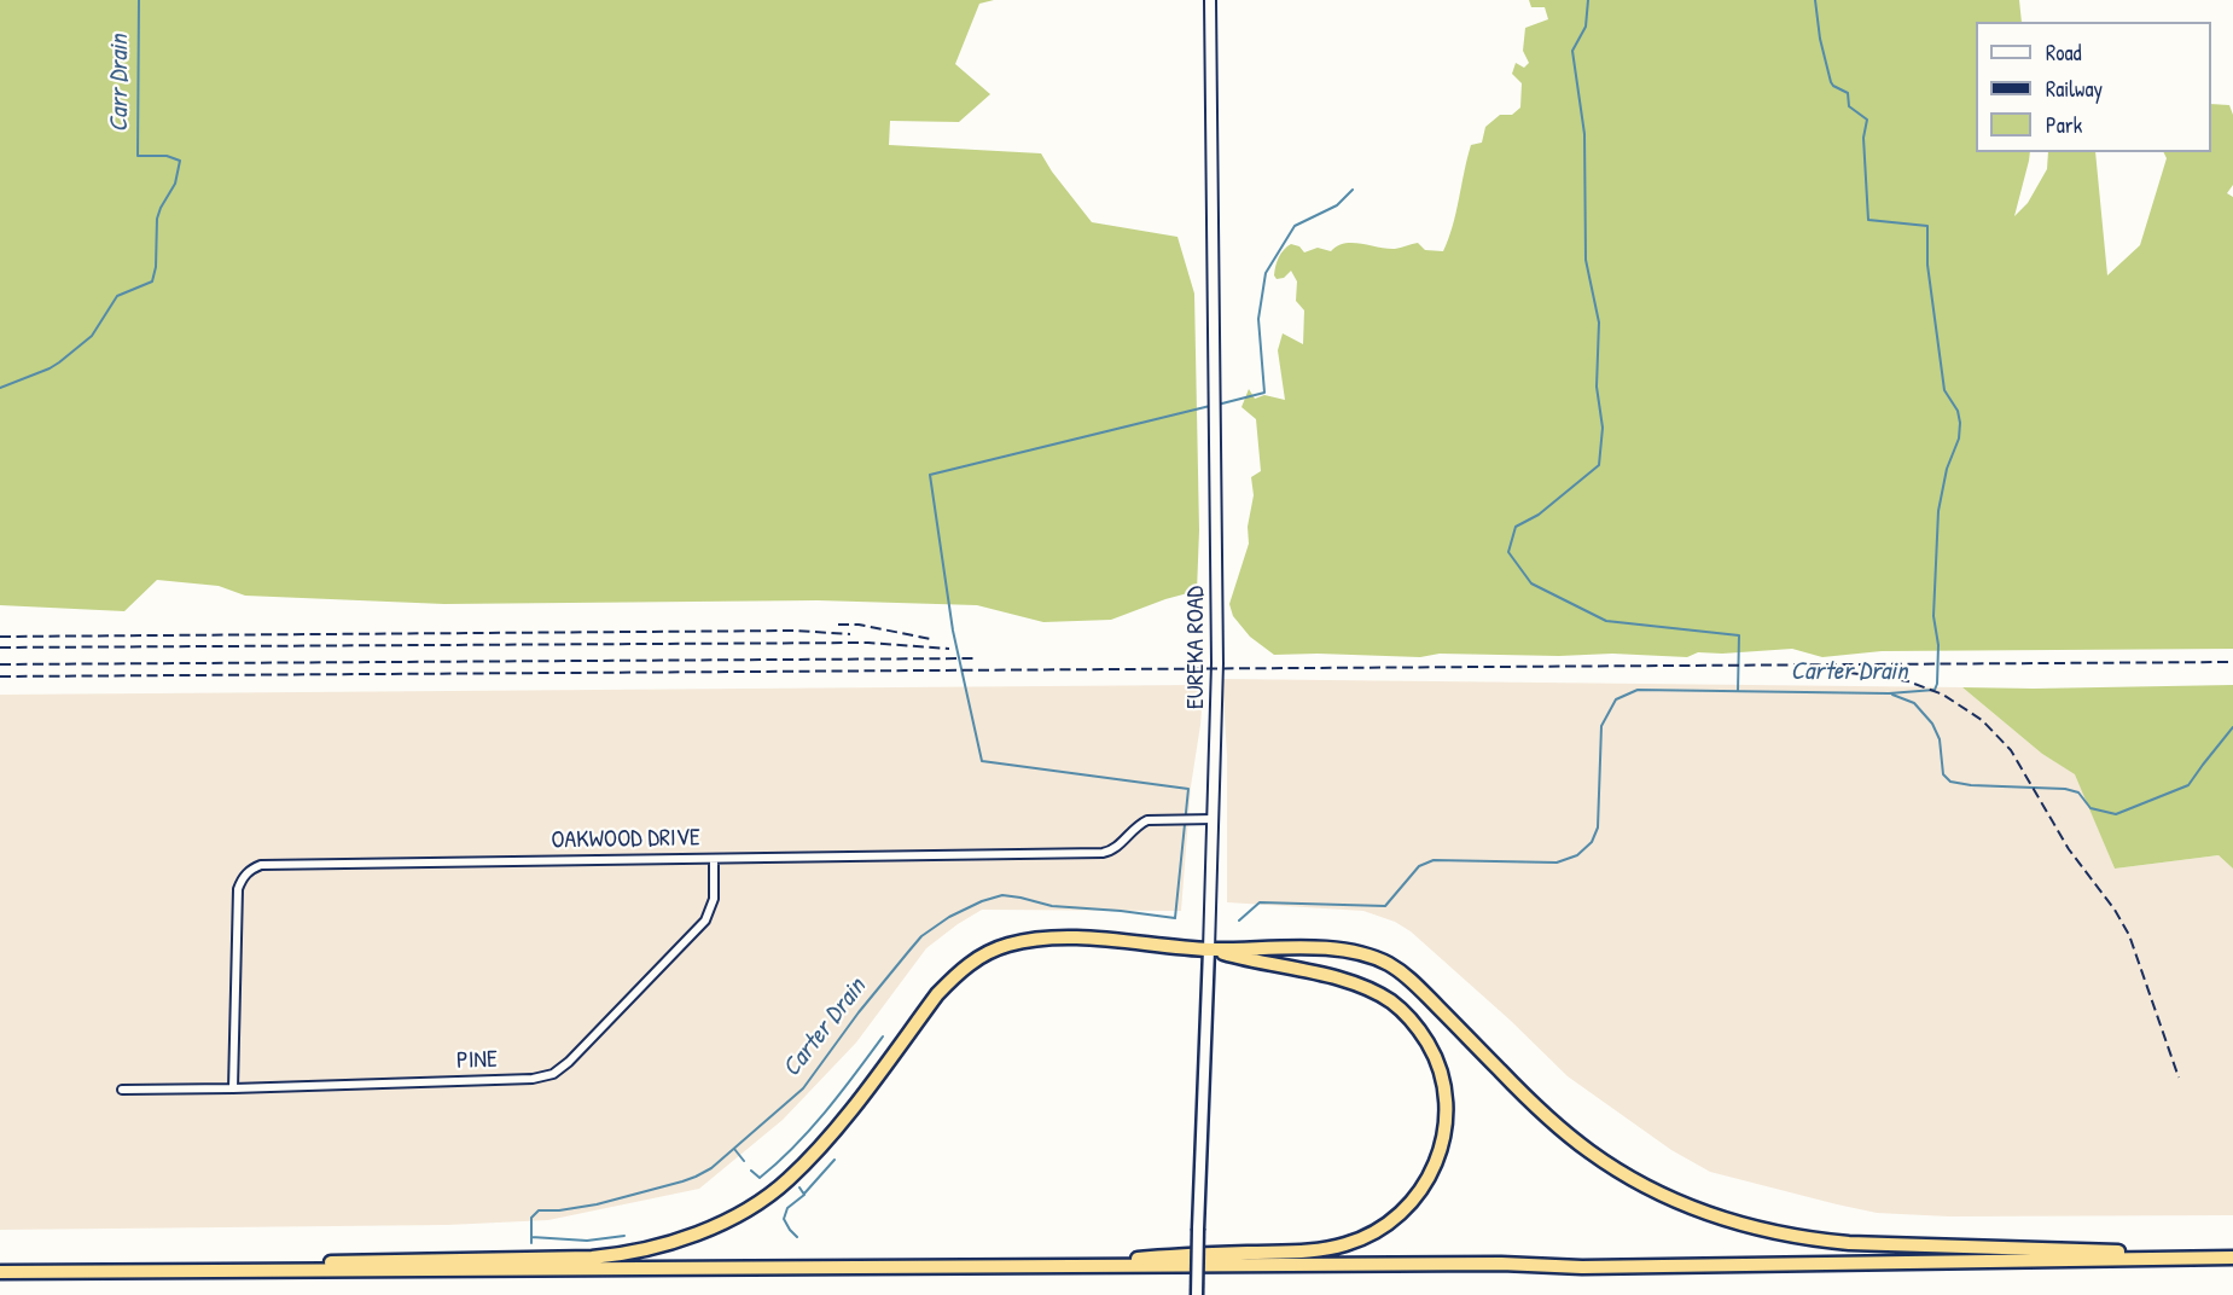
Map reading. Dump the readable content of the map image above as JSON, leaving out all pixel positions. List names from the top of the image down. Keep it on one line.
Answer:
{"streets":{"main road":["EUREKA ROAD"],"street":["OAKWOOD DRIVE","PINE"]},"crossings":[["EUREKA ROAD","OAKWOOD DRIVE"],["OAKWOOD DRIVE","PINE"]],"water":["Carr Drain","Carter Drain"],"legend":["Road","Railway","Park"]}
